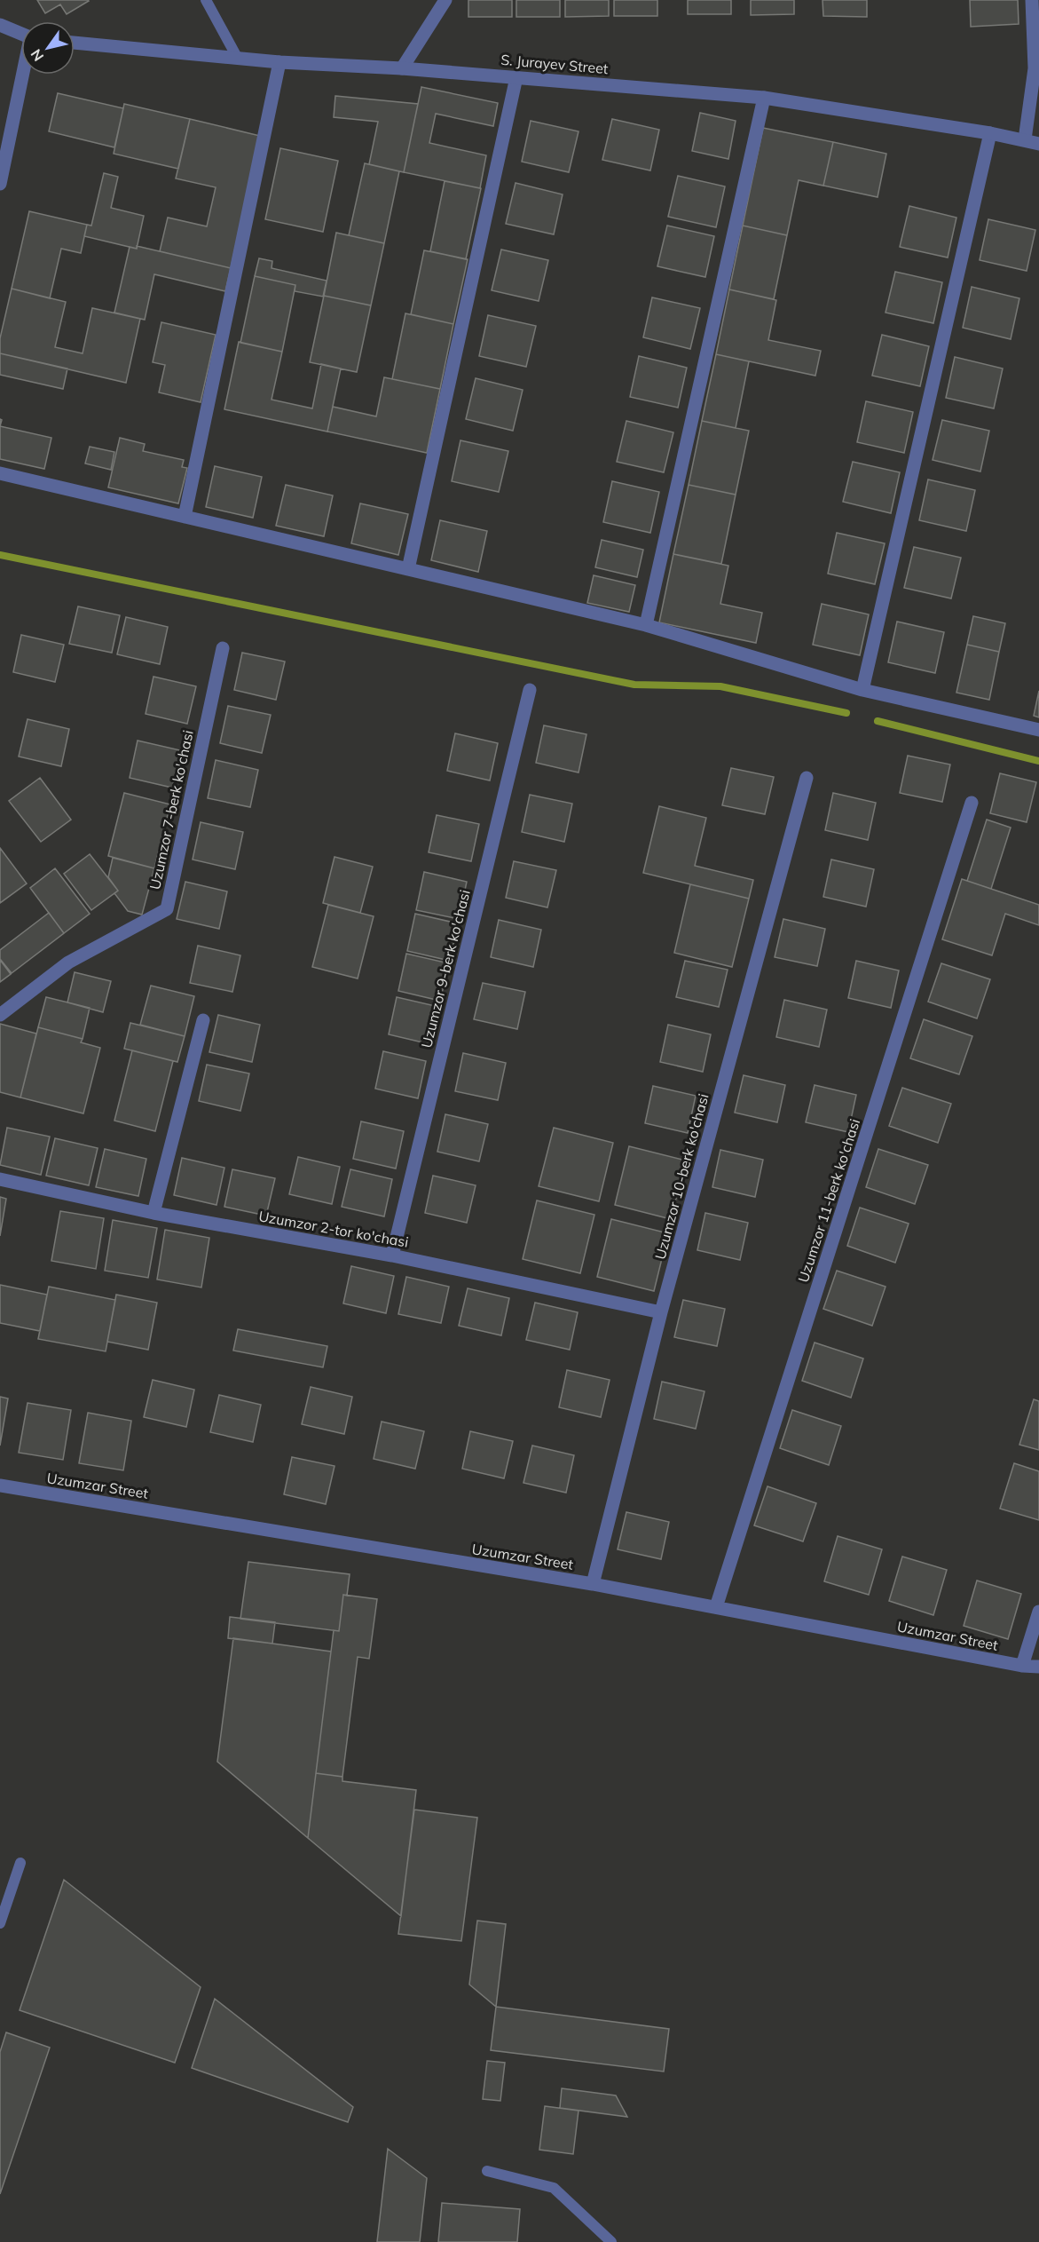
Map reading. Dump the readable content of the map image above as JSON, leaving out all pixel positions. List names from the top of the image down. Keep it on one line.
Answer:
{"streets":{"street":["S. Jurayev Street","Uzumzor 7-berk ko'chasi","Uzumzor 9-berk ko'chasi","Uzumzor 10-berk ko'chasi","Uzumzor 11-berk ko'chasi","Uzumzor 2-tor ko'chasi","Uzumzar Street"]},"crossings":[["Uzumzor 9-berk ko'chasi","Uzumzor 2-tor ko'chasi"],["Uzumzor 10-berk ko'chasi","Uzumzor 2-tor ko'chasi"],["Uzumzor 10-berk ko'chasi","Uzumzar Street"],["Uzumzor 11-berk ko'chasi","Uzumzar Street"]],"north":"bottom left"}
